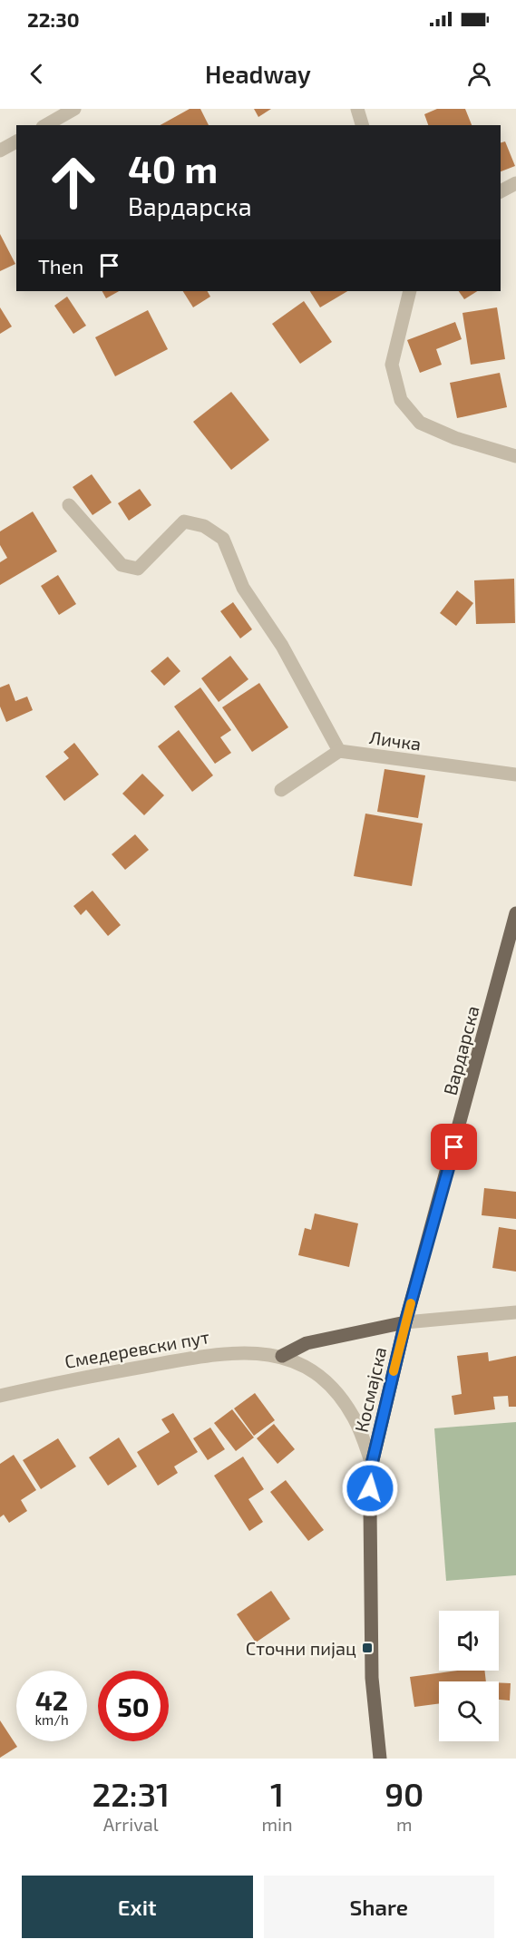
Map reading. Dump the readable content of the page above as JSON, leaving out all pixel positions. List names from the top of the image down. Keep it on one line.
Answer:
{"streets":{"main road":["Вардарска","Космајска"],"street":["Личка","Смедеревски пут"]},"crossings":[["Вардарска","Космајска"],["Смедеревски пут","Космајска"]],"places":{"transit":["Сточни пијац"]},"page":{"status":"22:30","header":"Headway","turn":["40 m","Вардарска"],"then":"Then","speed":"42 km/h","limit":"50","eta":["22:31","Arrival","1","min","90","m"],"buttons":["Exit","Share"]}}
